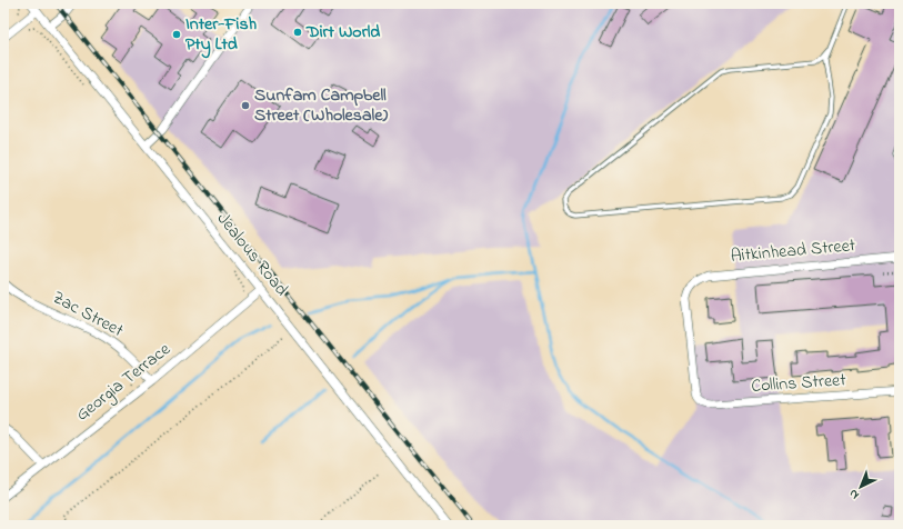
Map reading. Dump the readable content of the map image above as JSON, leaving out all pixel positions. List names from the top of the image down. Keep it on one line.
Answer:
{"streets":{"street":["Aitkinhead Street","Jealous Road","Zac Street","Georgia Terrace","Collins Street"]},"crossings":[["Aitkinhead Street","Collins Street"],["Jealous Road","Georgia Terrace"],["Zac Street","Georgia Terrace"]],"places":["Dirt World","Inter-Fish Pty Ltd","Sunfam Campbell Street (Wholesale)"],"north":"bottom left"}
